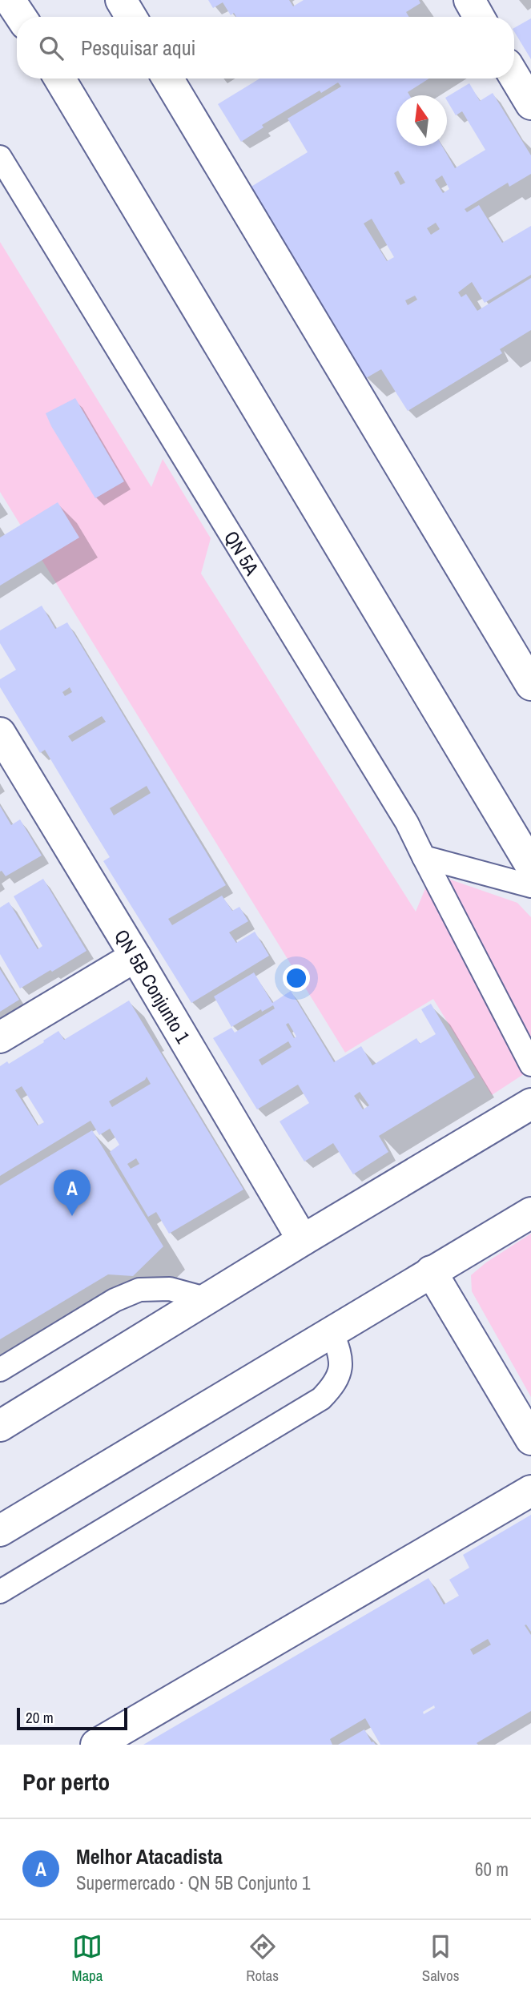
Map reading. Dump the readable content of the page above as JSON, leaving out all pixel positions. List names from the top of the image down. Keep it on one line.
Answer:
{"streets":{"main road":["QN 5B Conjunto 1"],"lane":["QN 5A"]},"scale_bar":"20 m","north":"top","page":{"search":"Pesquisar aqui","pins":"A","scale":"20 m","heading":"Por perto","list":[{"mark":"A","name":"Melhor Atacadista","note":"Supermercado · QN 5B Conjunto 1","value":"60 m"}],"nav":["Mapa","Rotas","Salvos"]}}
